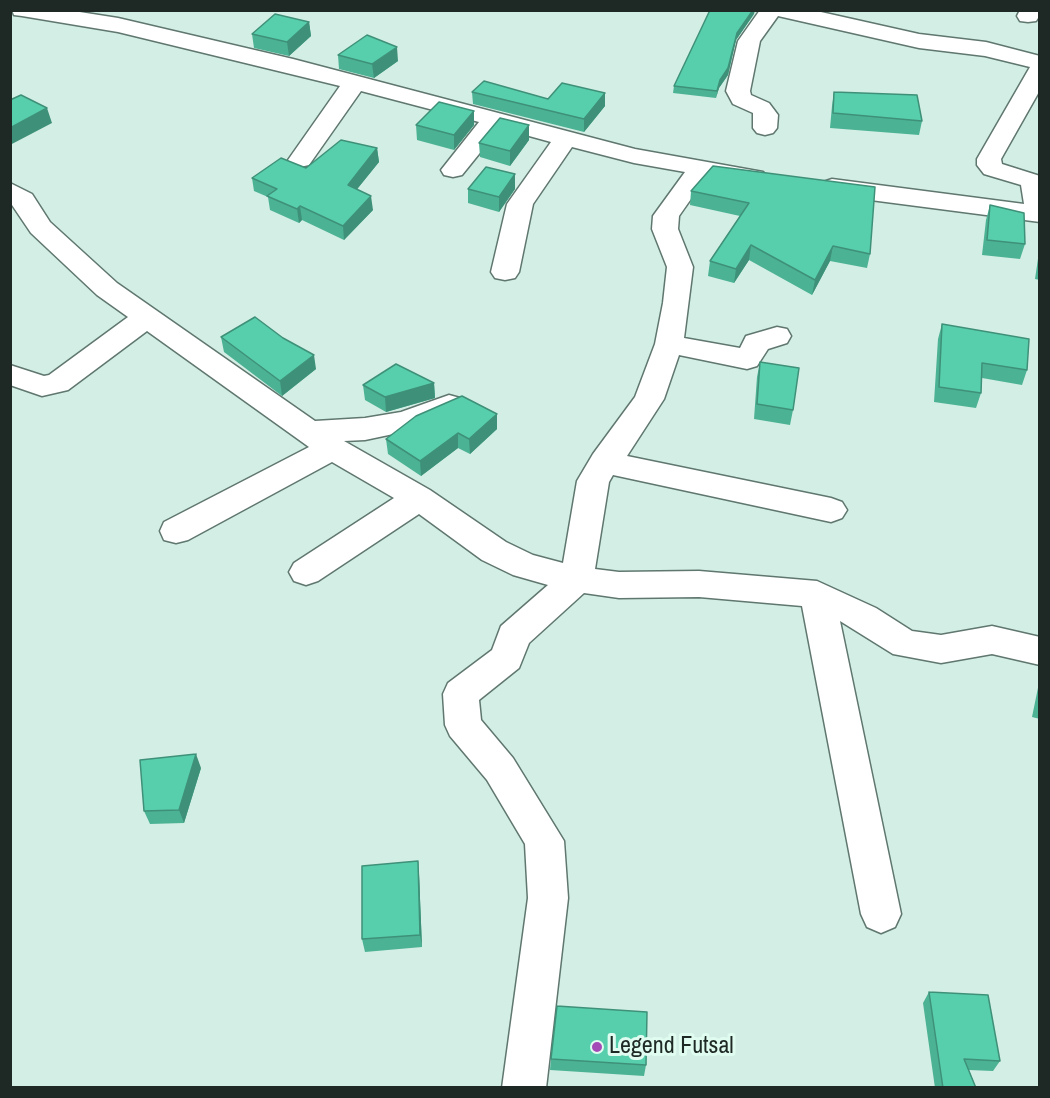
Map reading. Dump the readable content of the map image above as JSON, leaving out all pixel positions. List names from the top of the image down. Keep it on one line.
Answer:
{"places":["Legend Futsal"]}
